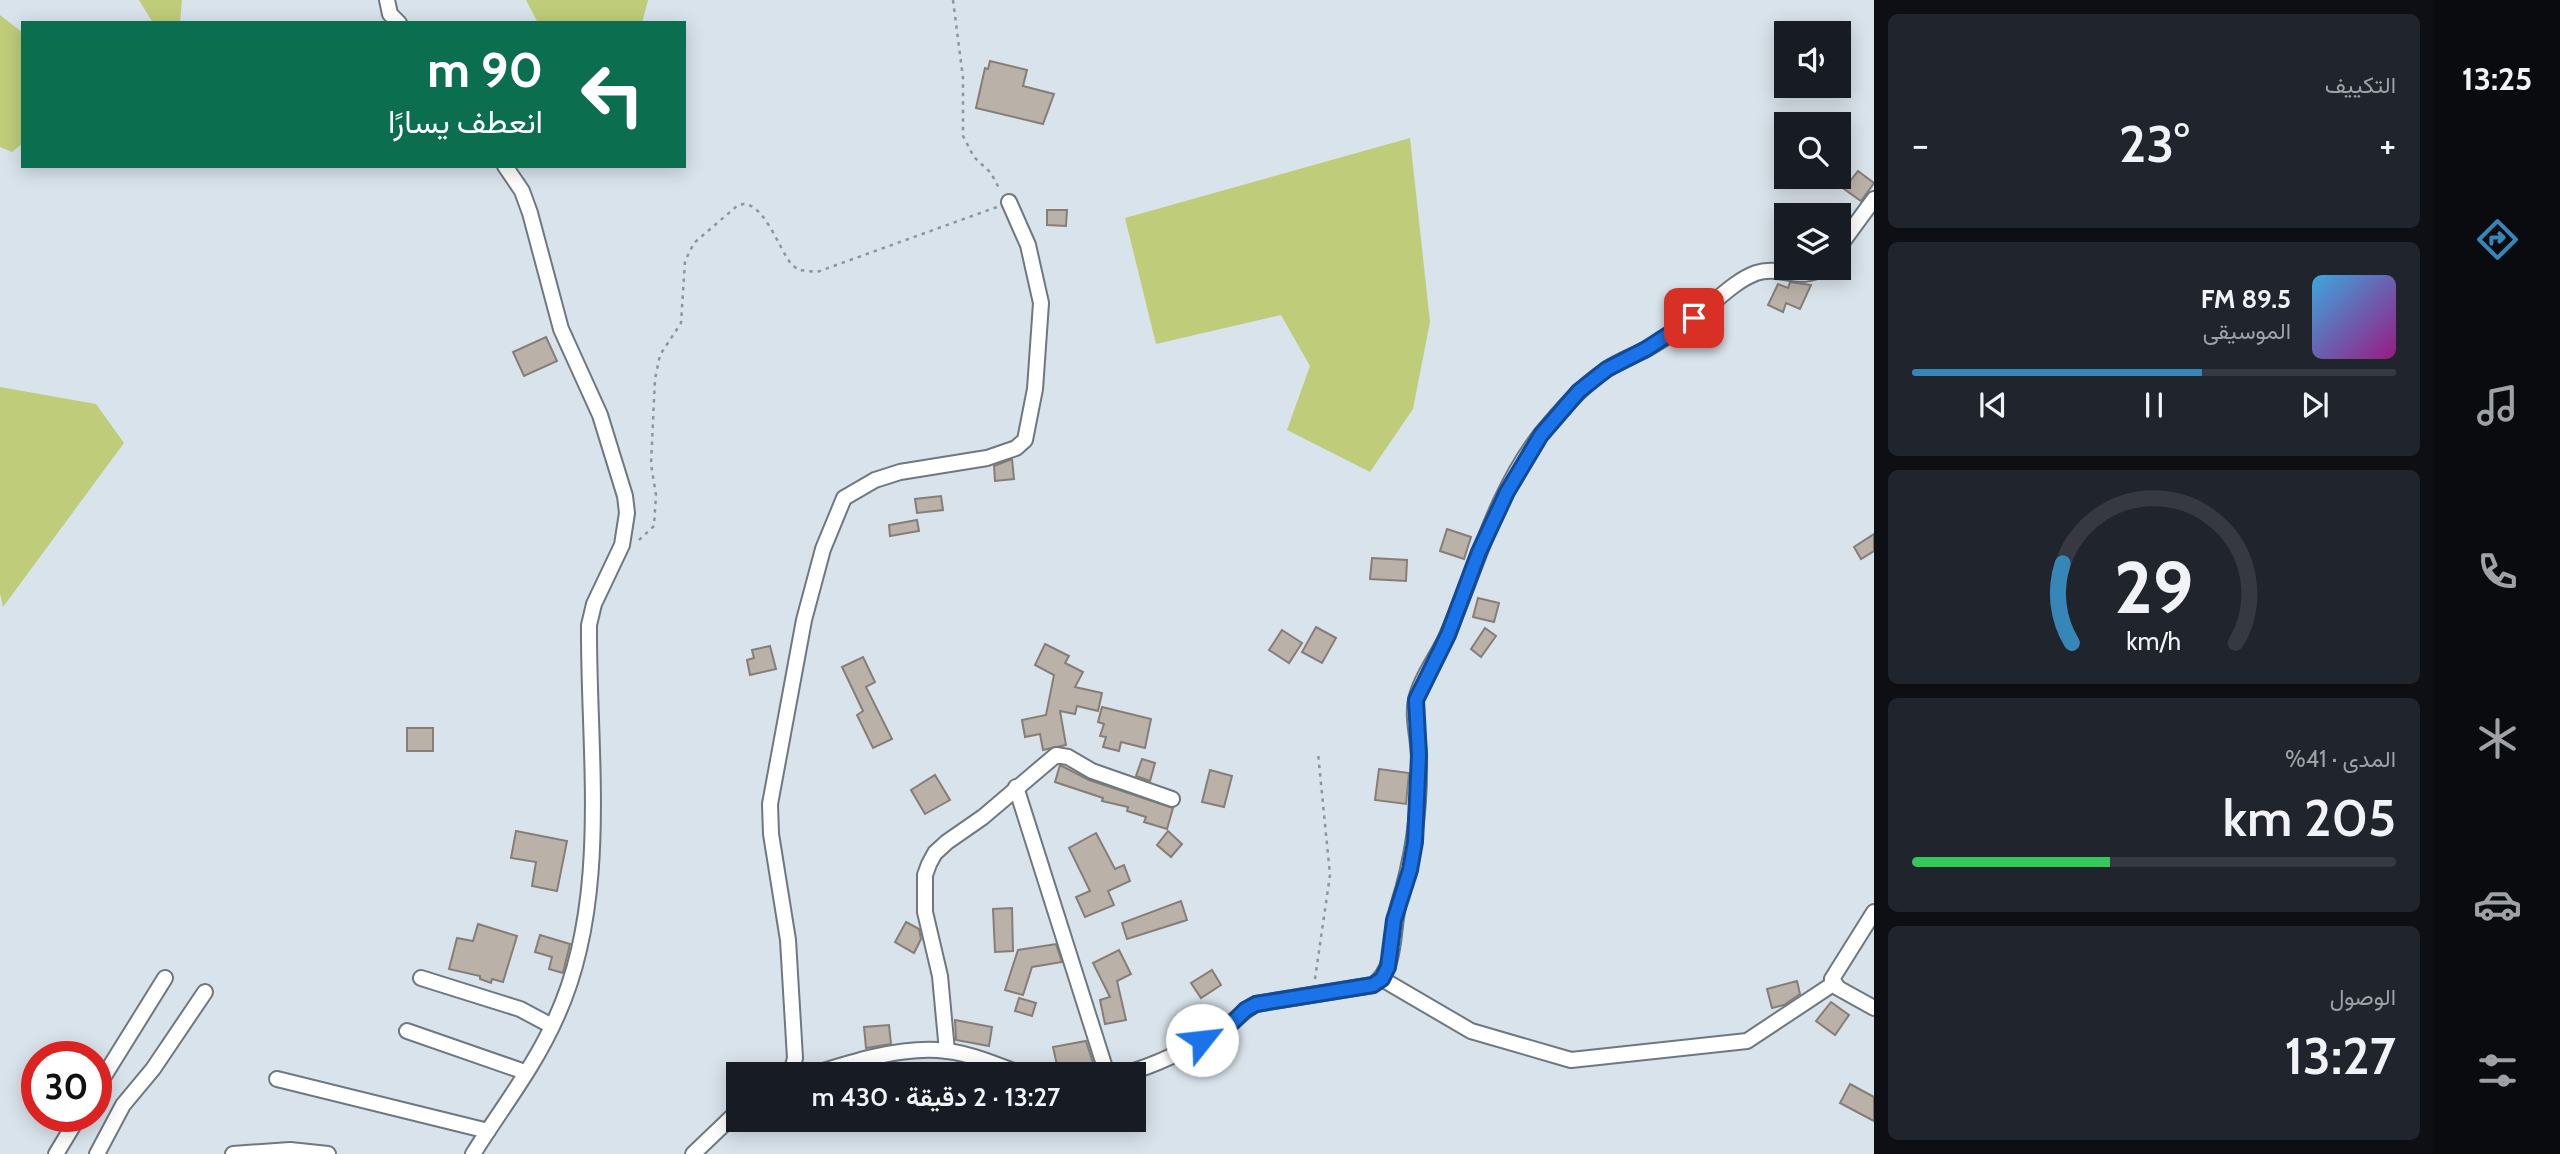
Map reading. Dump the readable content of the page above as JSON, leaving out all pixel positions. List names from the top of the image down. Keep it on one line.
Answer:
{"page":{"tabs":"13:25","tile":["التكييف",["المدى · 41%","205 km"],["الوصول","13:27"]],"turn":["90 m","انعطف يسارًا"],"heat":["−","23°","+"],"song":["89.5 FM","الموسيقى"],"limit":"30","trip":"13:27 · 2 دقيقة · 430 m","gauge":["29","km/h"]}}
